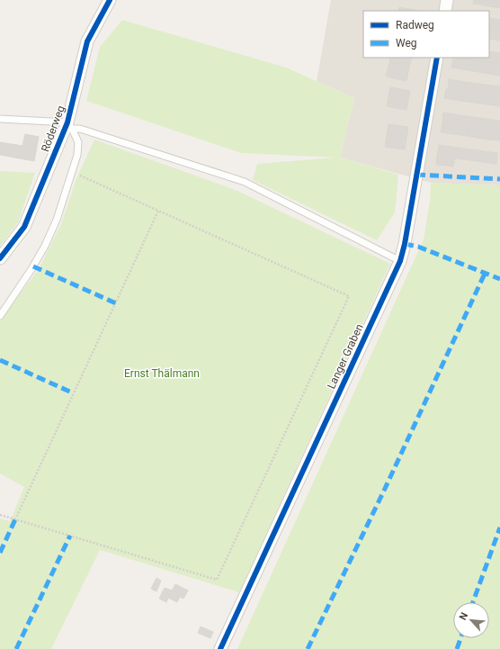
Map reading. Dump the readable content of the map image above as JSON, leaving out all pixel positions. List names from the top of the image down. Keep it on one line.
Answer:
{"streets":{"street":["Röderweg","Langer Graben"]},"parks":["Ernst Thälmann"],"legend":["Radweg","Weg"],"north":"top left"}
